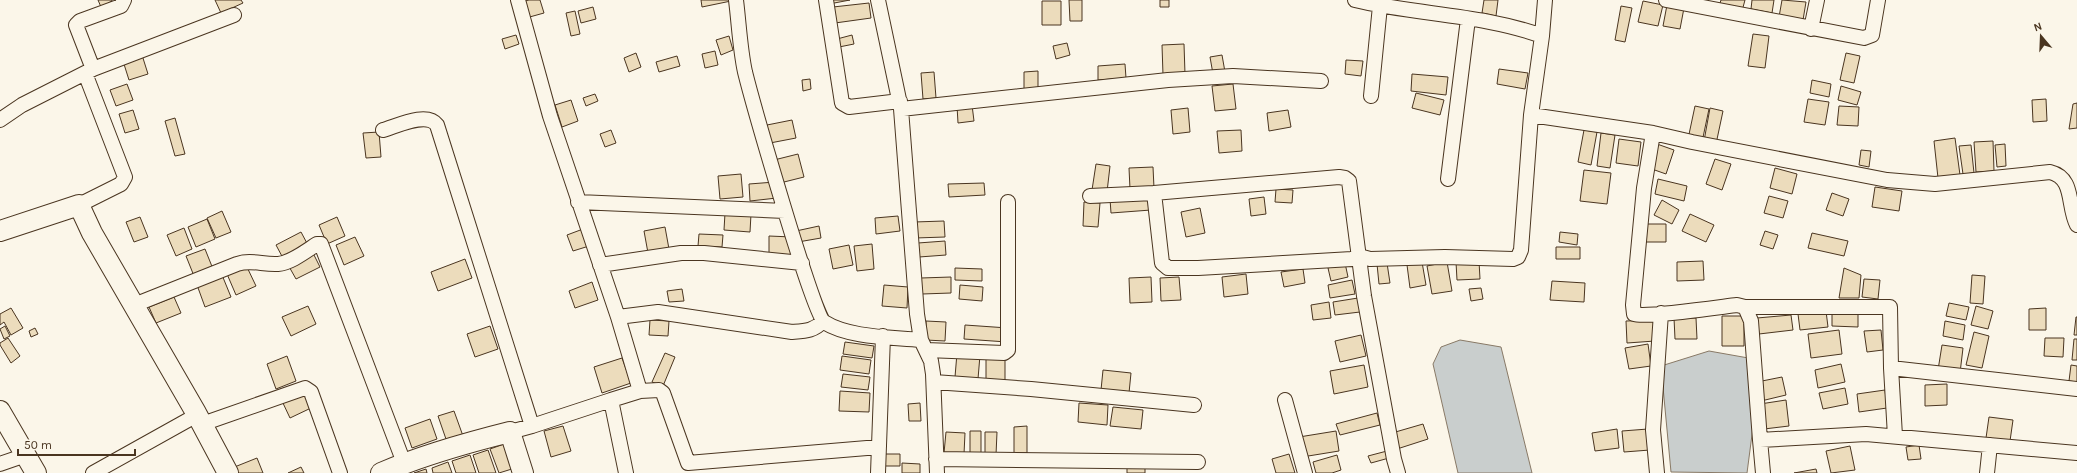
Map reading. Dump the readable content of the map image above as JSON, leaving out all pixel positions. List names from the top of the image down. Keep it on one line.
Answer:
{"scale_bar":"50 m","north":"top"}
